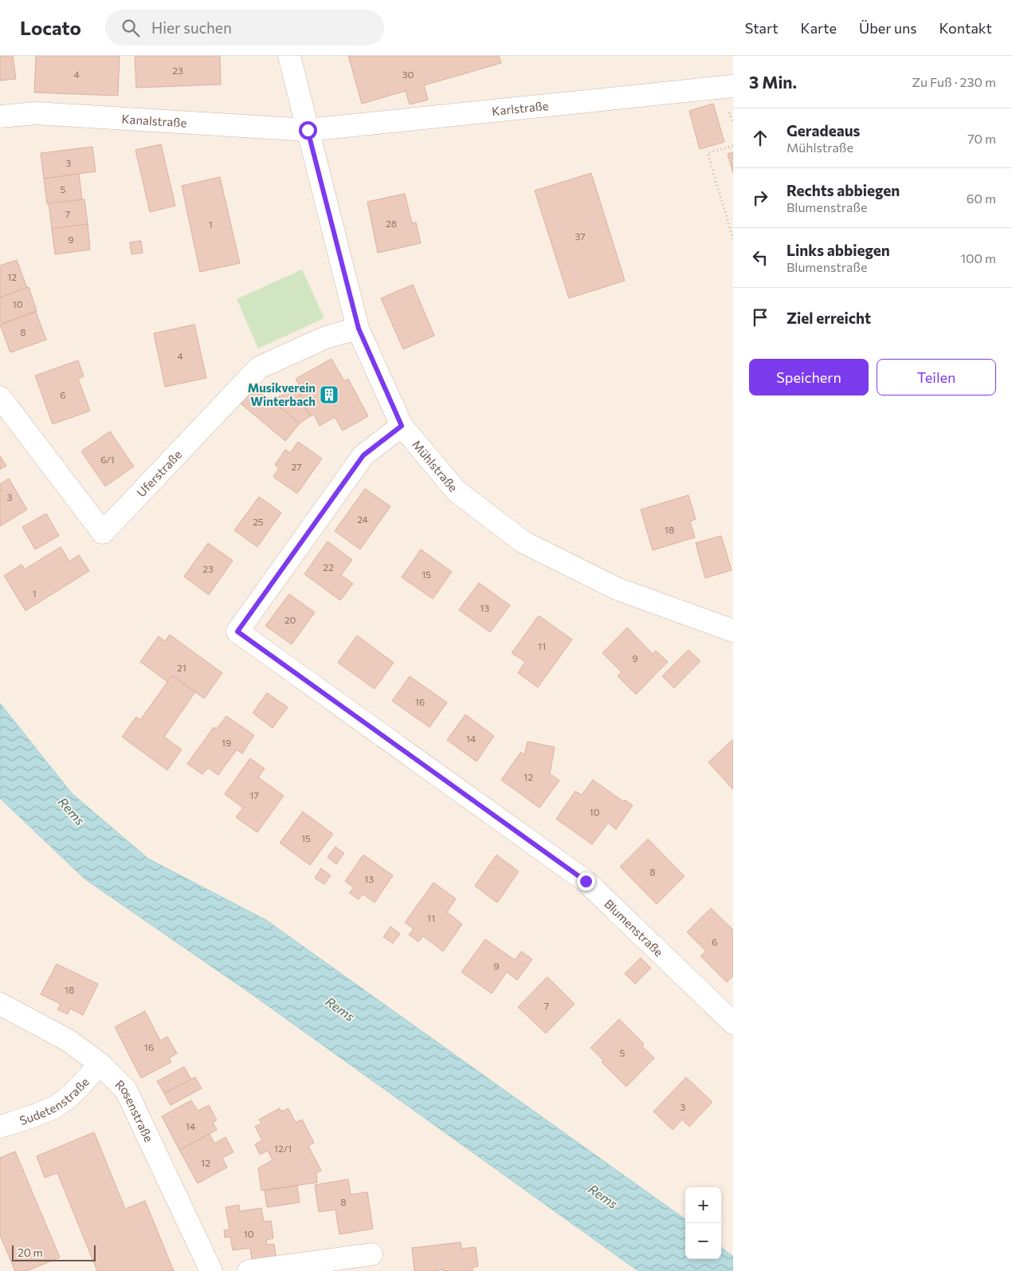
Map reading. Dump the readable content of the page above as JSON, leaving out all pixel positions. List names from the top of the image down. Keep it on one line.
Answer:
{"streets":{"street":["Karlstraße","Kanalstraße","Mühlstraße","Uferstraße","Blumenstraße","Sudetenstraße","Rosenstraße"]},"crossings":[["Karlstraße","Kanalstraße"],["Karlstraße","Mühlstraße"],["Kanalstraße","Mühlstraße"],["Mühlstraße","Uferstraße"],["Mühlstraße","Blumenstraße"],["Sudetenstraße","Rosenstraße"]],"water":["Rems"],"places":{"building":["Musikverein Winterbach"]},"house_numbers":["23","4","30","3","5","7","28","1","37","9","12","10","8","4","6","6/1","27","3","24","25","18","22","23","15","1","13","20","11","9","21","16","14","19","12","17","10","15","8","13","11","6","9","18","7","16","5","3","14","12/1","12","8","10"],"scale_bar":"20 m","page":{"header":"Locato","search":"Hier suchen","nav":["Start","Karte","Über uns","Kontakt"],"heading":["3 Min.","Zu Fuß · 230 m"],"list":[["Geradeaus","Mühlstraße","70 m"],["Rechts abbiegen","Blumenstraße","60 m"],["Links abbiegen","Blumenstraße","100 m"],"Ziel erreicht"],"buttons":["Speichern","Teilen"],"map_buttons":["+","−"],"scale":"20 m"}}
